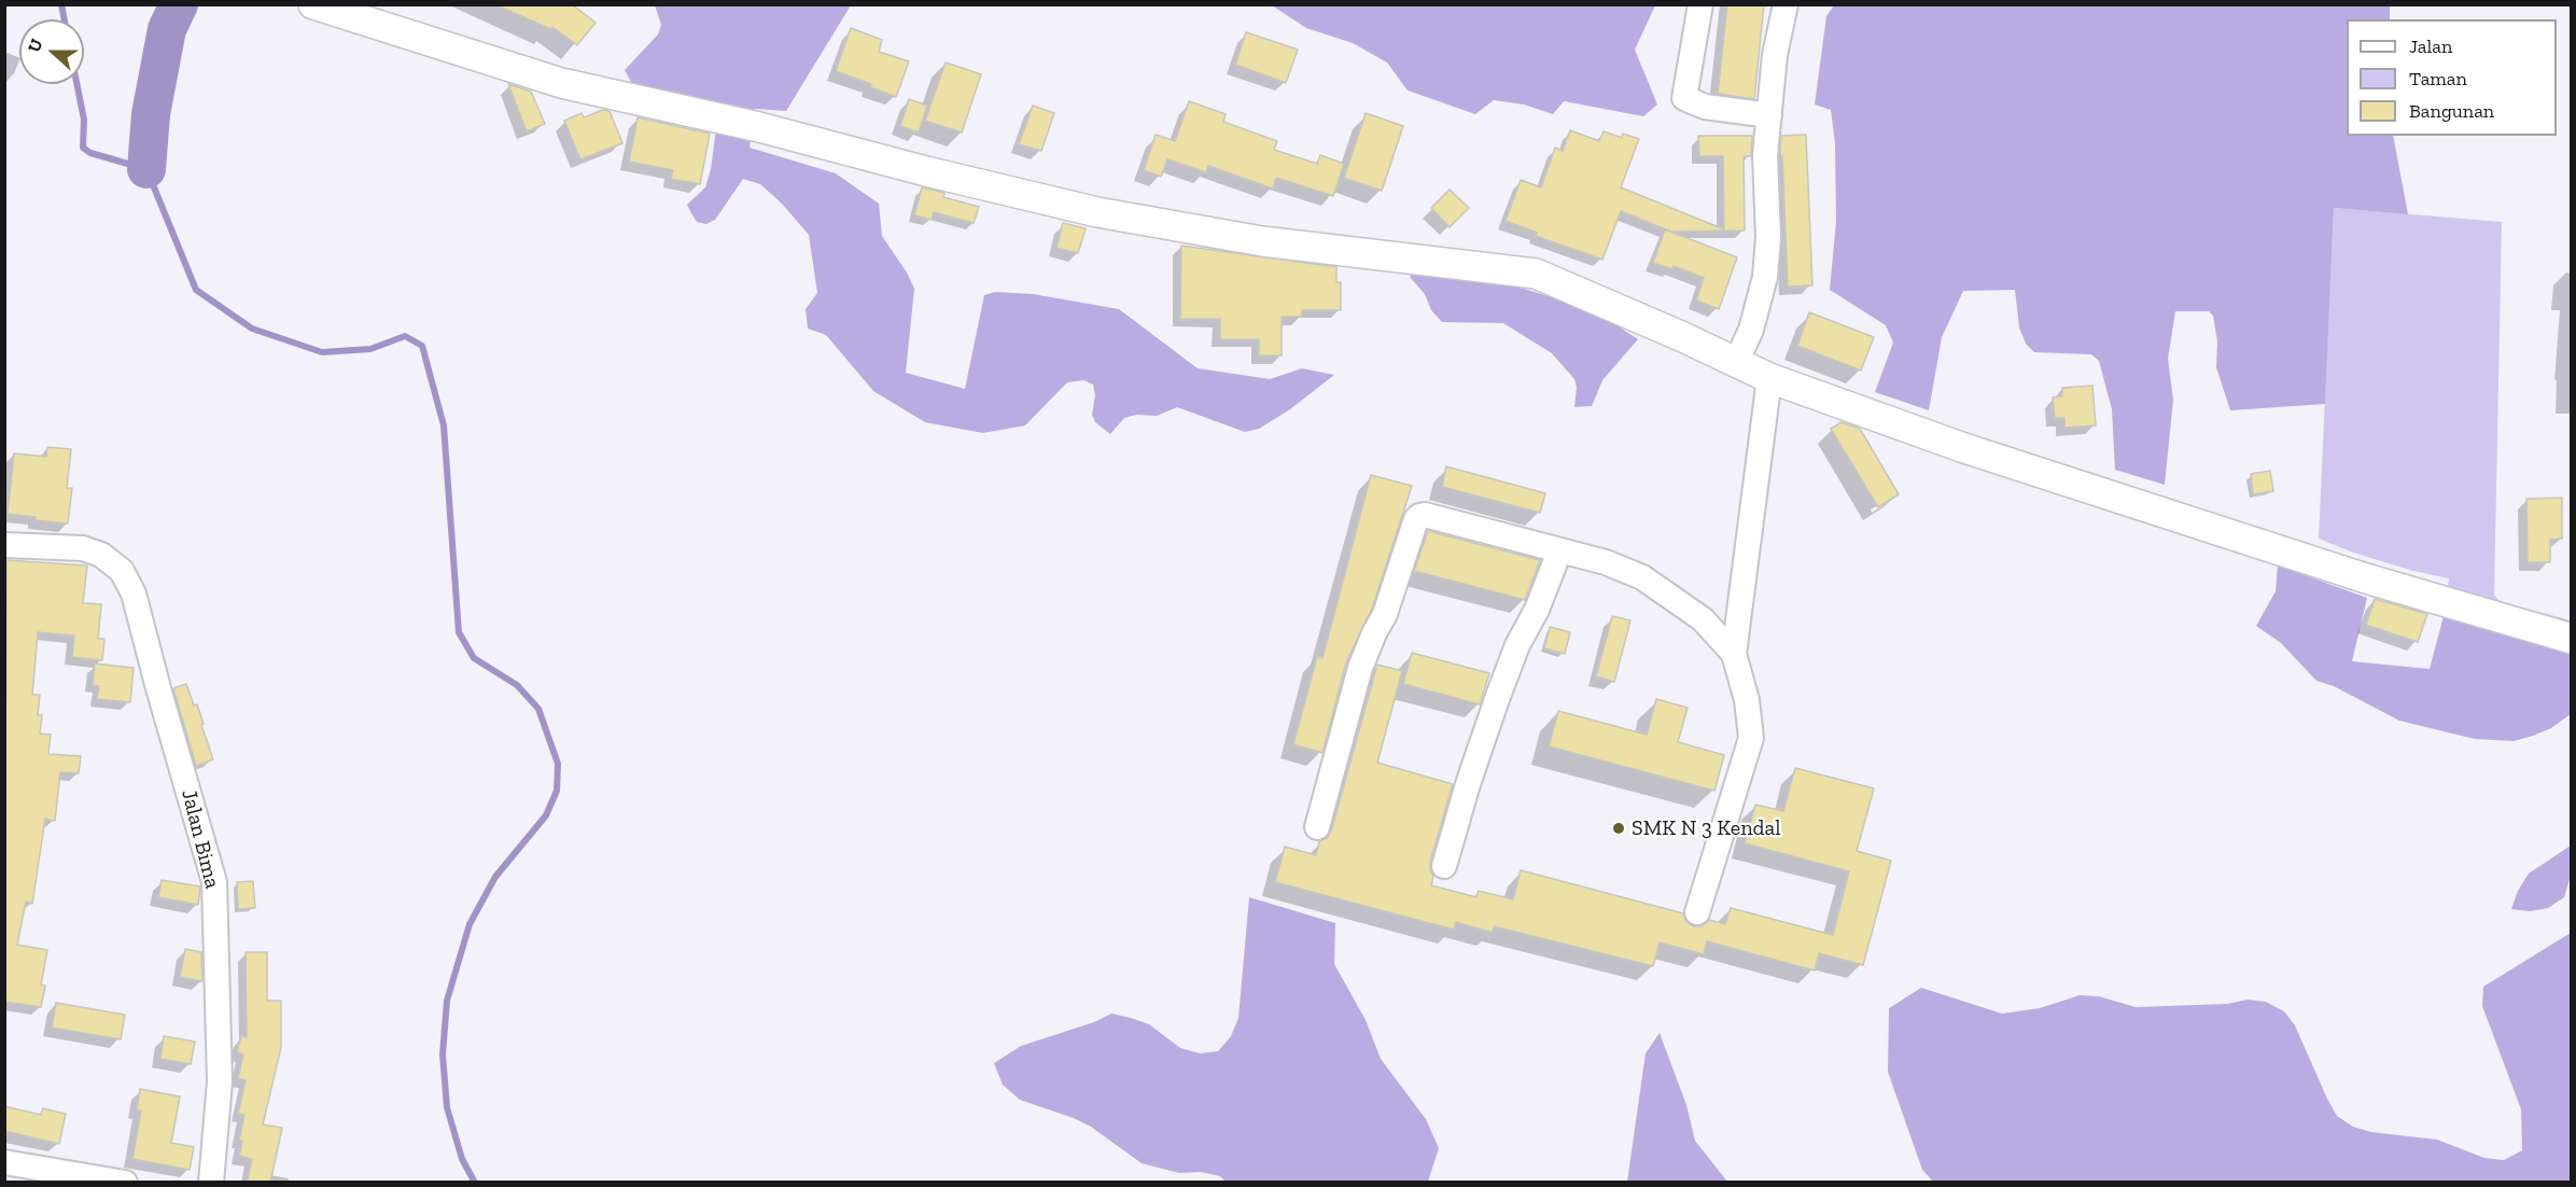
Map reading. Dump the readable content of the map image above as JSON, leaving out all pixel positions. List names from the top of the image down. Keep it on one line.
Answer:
{"streets":{"street":["Jalan Bima"]},"places":["SMK N 3 Kendal"],"legend":["Jalan","Taman","Bangunan"],"north":"left"}
